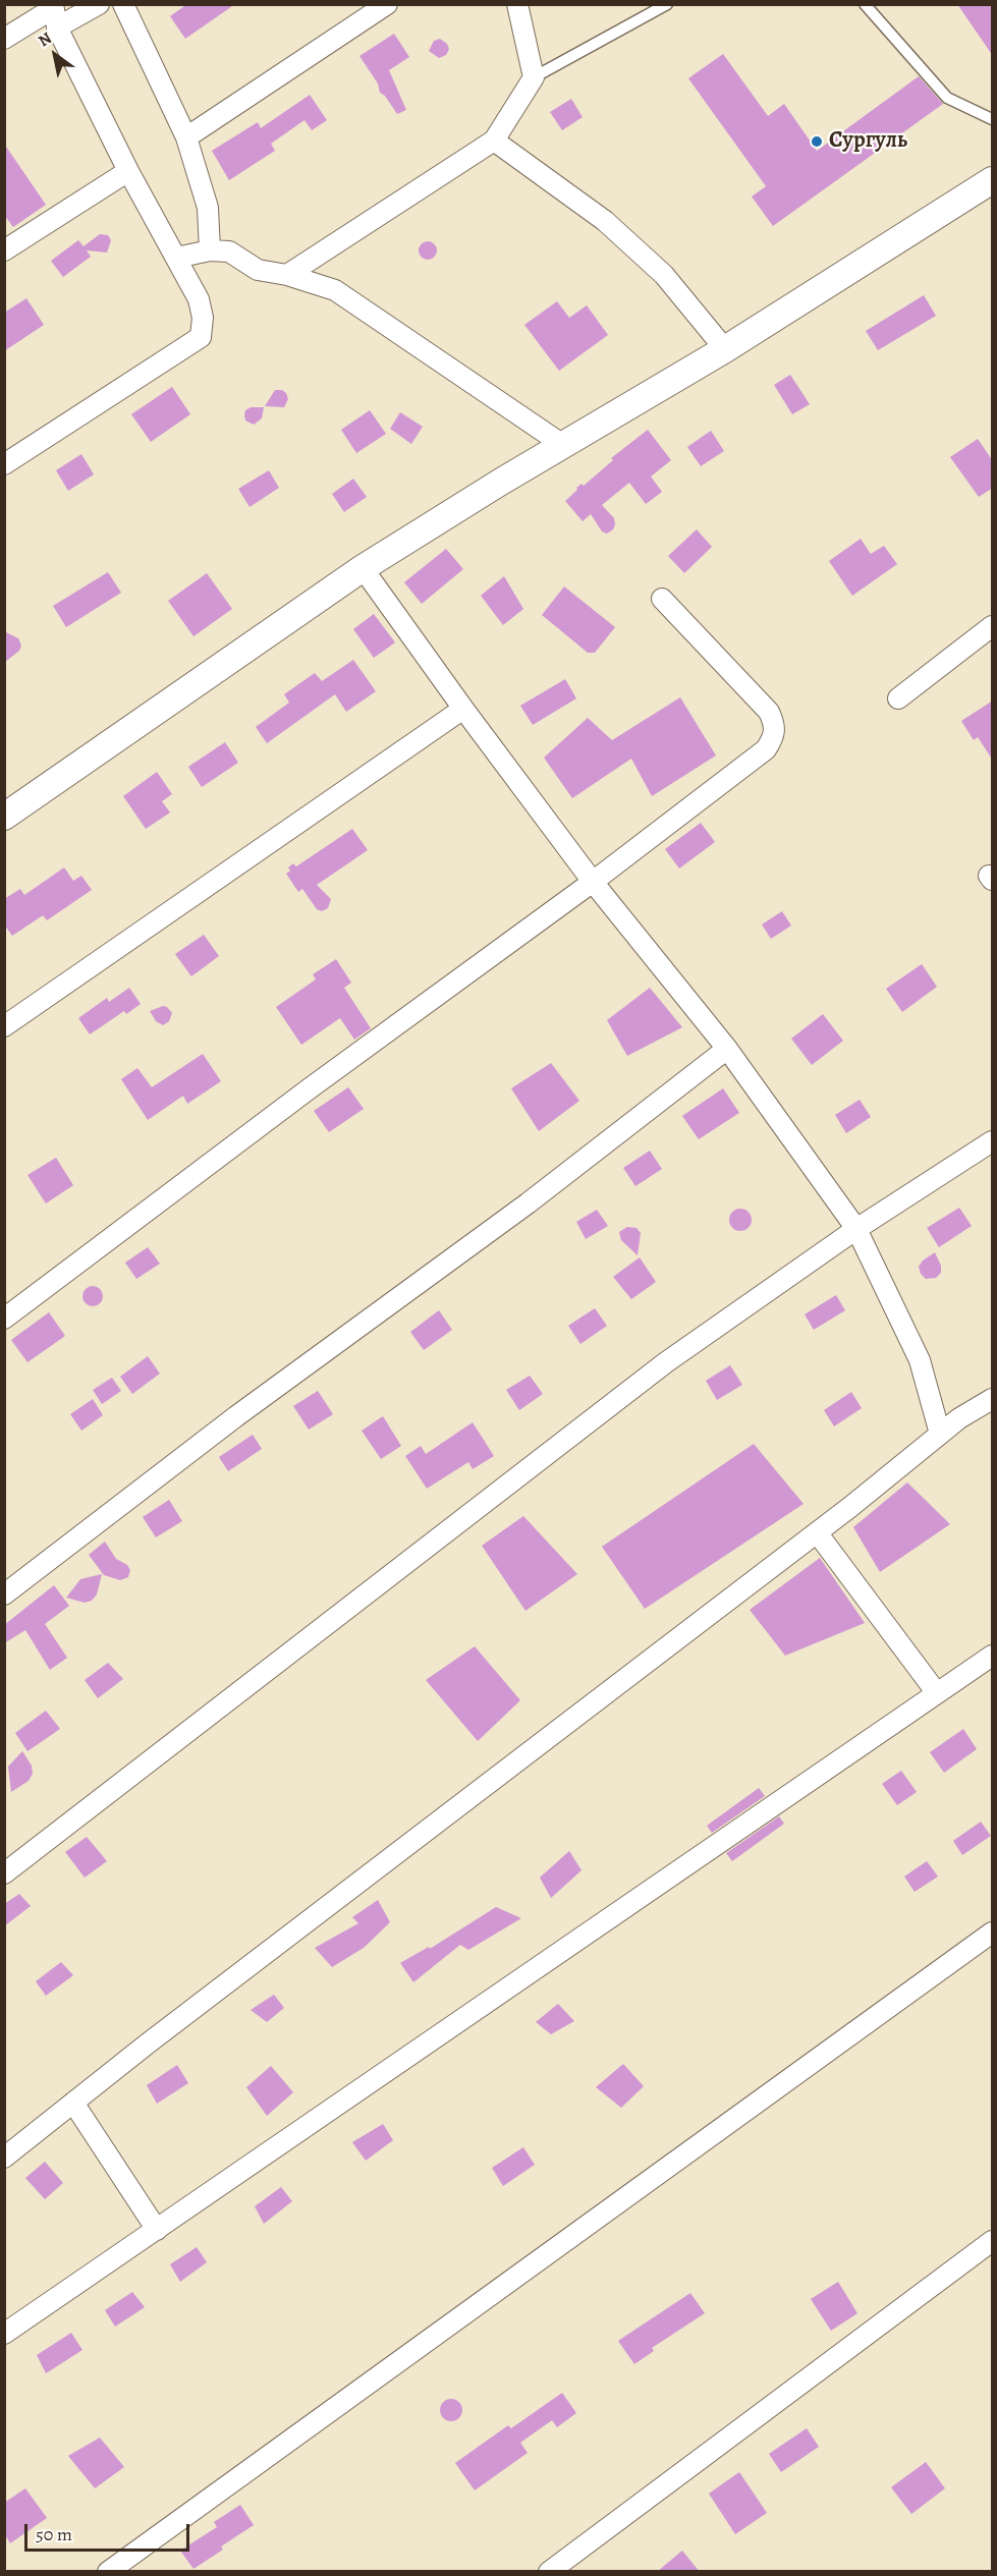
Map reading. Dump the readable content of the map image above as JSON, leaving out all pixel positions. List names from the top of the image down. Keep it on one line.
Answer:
{"places":["Сургуль"],"scale_bar":"50 m","north":"top left"}
